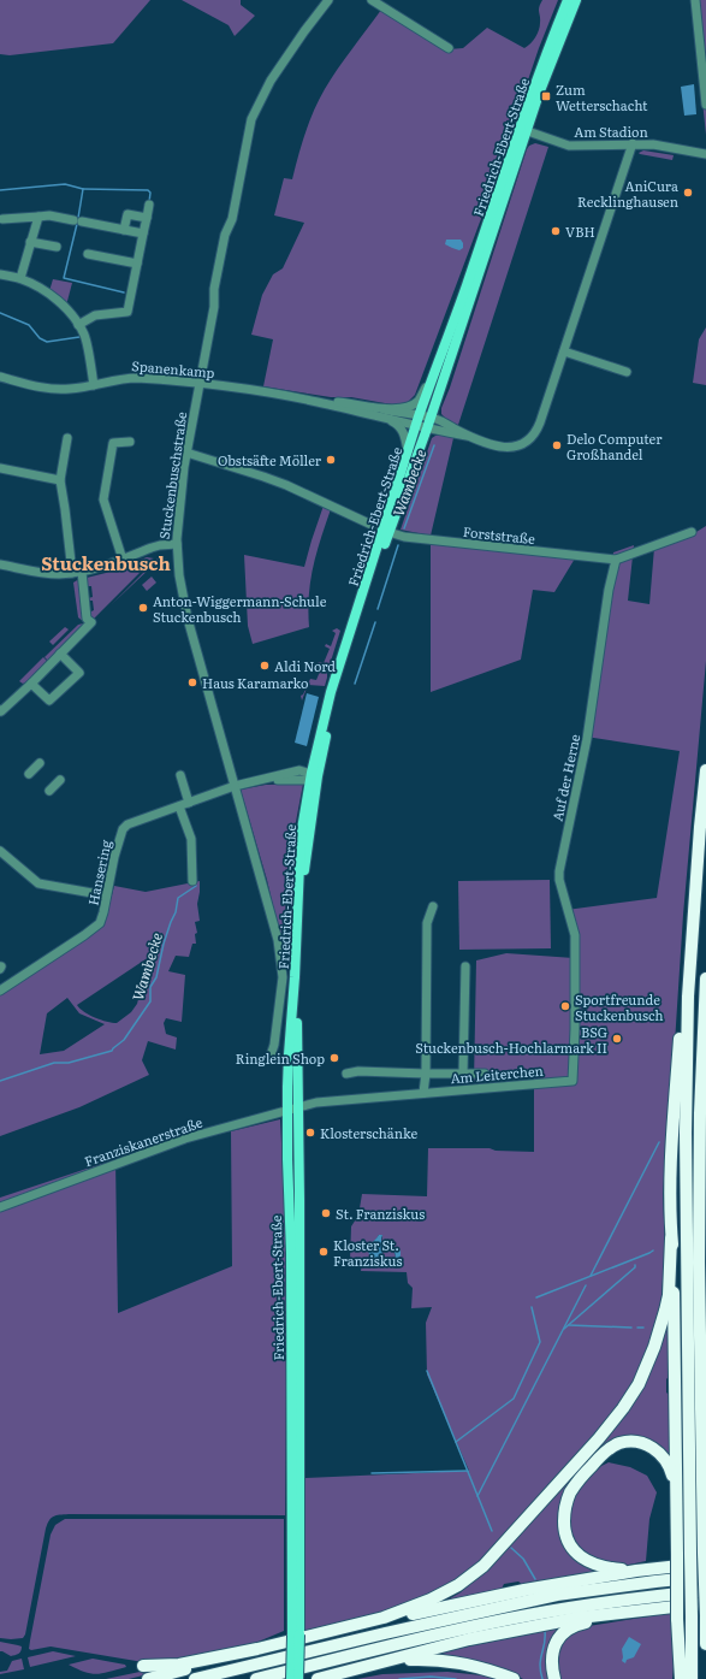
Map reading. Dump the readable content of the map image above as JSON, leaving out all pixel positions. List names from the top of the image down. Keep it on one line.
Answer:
{"streets":{"main road":["Friedrich-Ebert-Straße"],"street":["Am Stadion","Spanenkamp","Stuckenbuschstraße","Forststraße","Auf der Herne","Hansering","Am Leiterchen","Franziskanerstraße"]},"crossings":[["Am Stadion","Friedrich-Ebert-Straße"],["Friedrich-Ebert-Straße","Spanenkamp"],["Friedrich-Ebert-Straße","Forststraße"],["Friedrich-Ebert-Straße","Hansering"],["Friedrich-Ebert-Straße","Am Leiterchen"],["Friedrich-Ebert-Straße","Franziskanerstraße"],["Spanenkamp","Stuckenbuschstraße"],["Stuckenbuschstraße","Hansering"],["Forststraße","Auf der Herne"],["Auf der Herne","Am Leiterchen"],["Am Leiterchen","Franziskanerstraße"]],"districts":["Stuckenbusch"],"water":["Wambecke"],"places":{"transit":["Zum Wetterschacht"],"other":["AniCura Recklinghausen","VBH","Delo Computer Großhandel","Obstsäfte Möller","Anton-Wiggermann-Schule Stuckenbusch","Aldi Nord","Haus Karamarko","Sportfreunde Stuckenbusch","BSG Stuckenbusch-Hochlarmark II","Ringlein Shop","Klosterschänke","St. Franziskus","Kloster St. Franziskus"]}}
